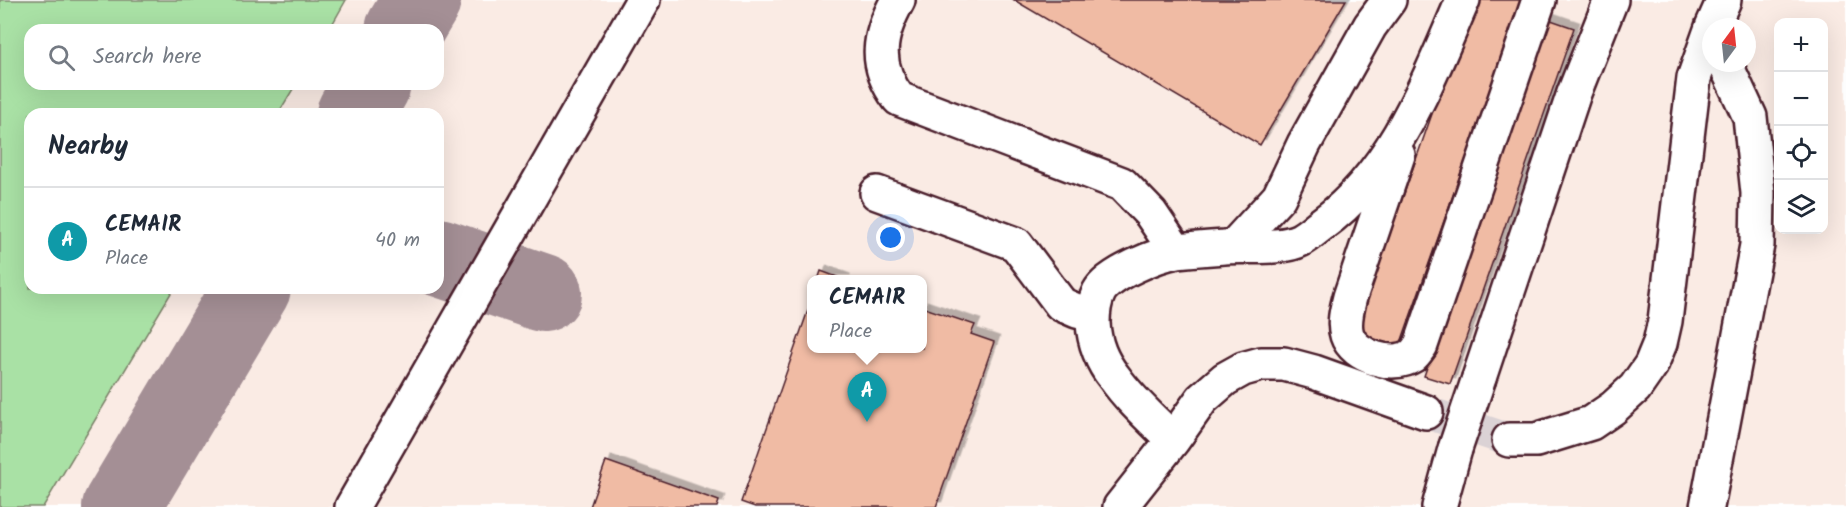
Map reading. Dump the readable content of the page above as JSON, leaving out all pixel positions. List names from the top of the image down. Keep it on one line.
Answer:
{"north":"top","page":{"map_buttons":["+","−"],"search":"Search here","heading":"Nearby","list":[{"mark":"A","name":"CEMAIR","note":"Place","value":"40 m"}],"popup":["CEMAIR","Place"],"pins":"A"}}
